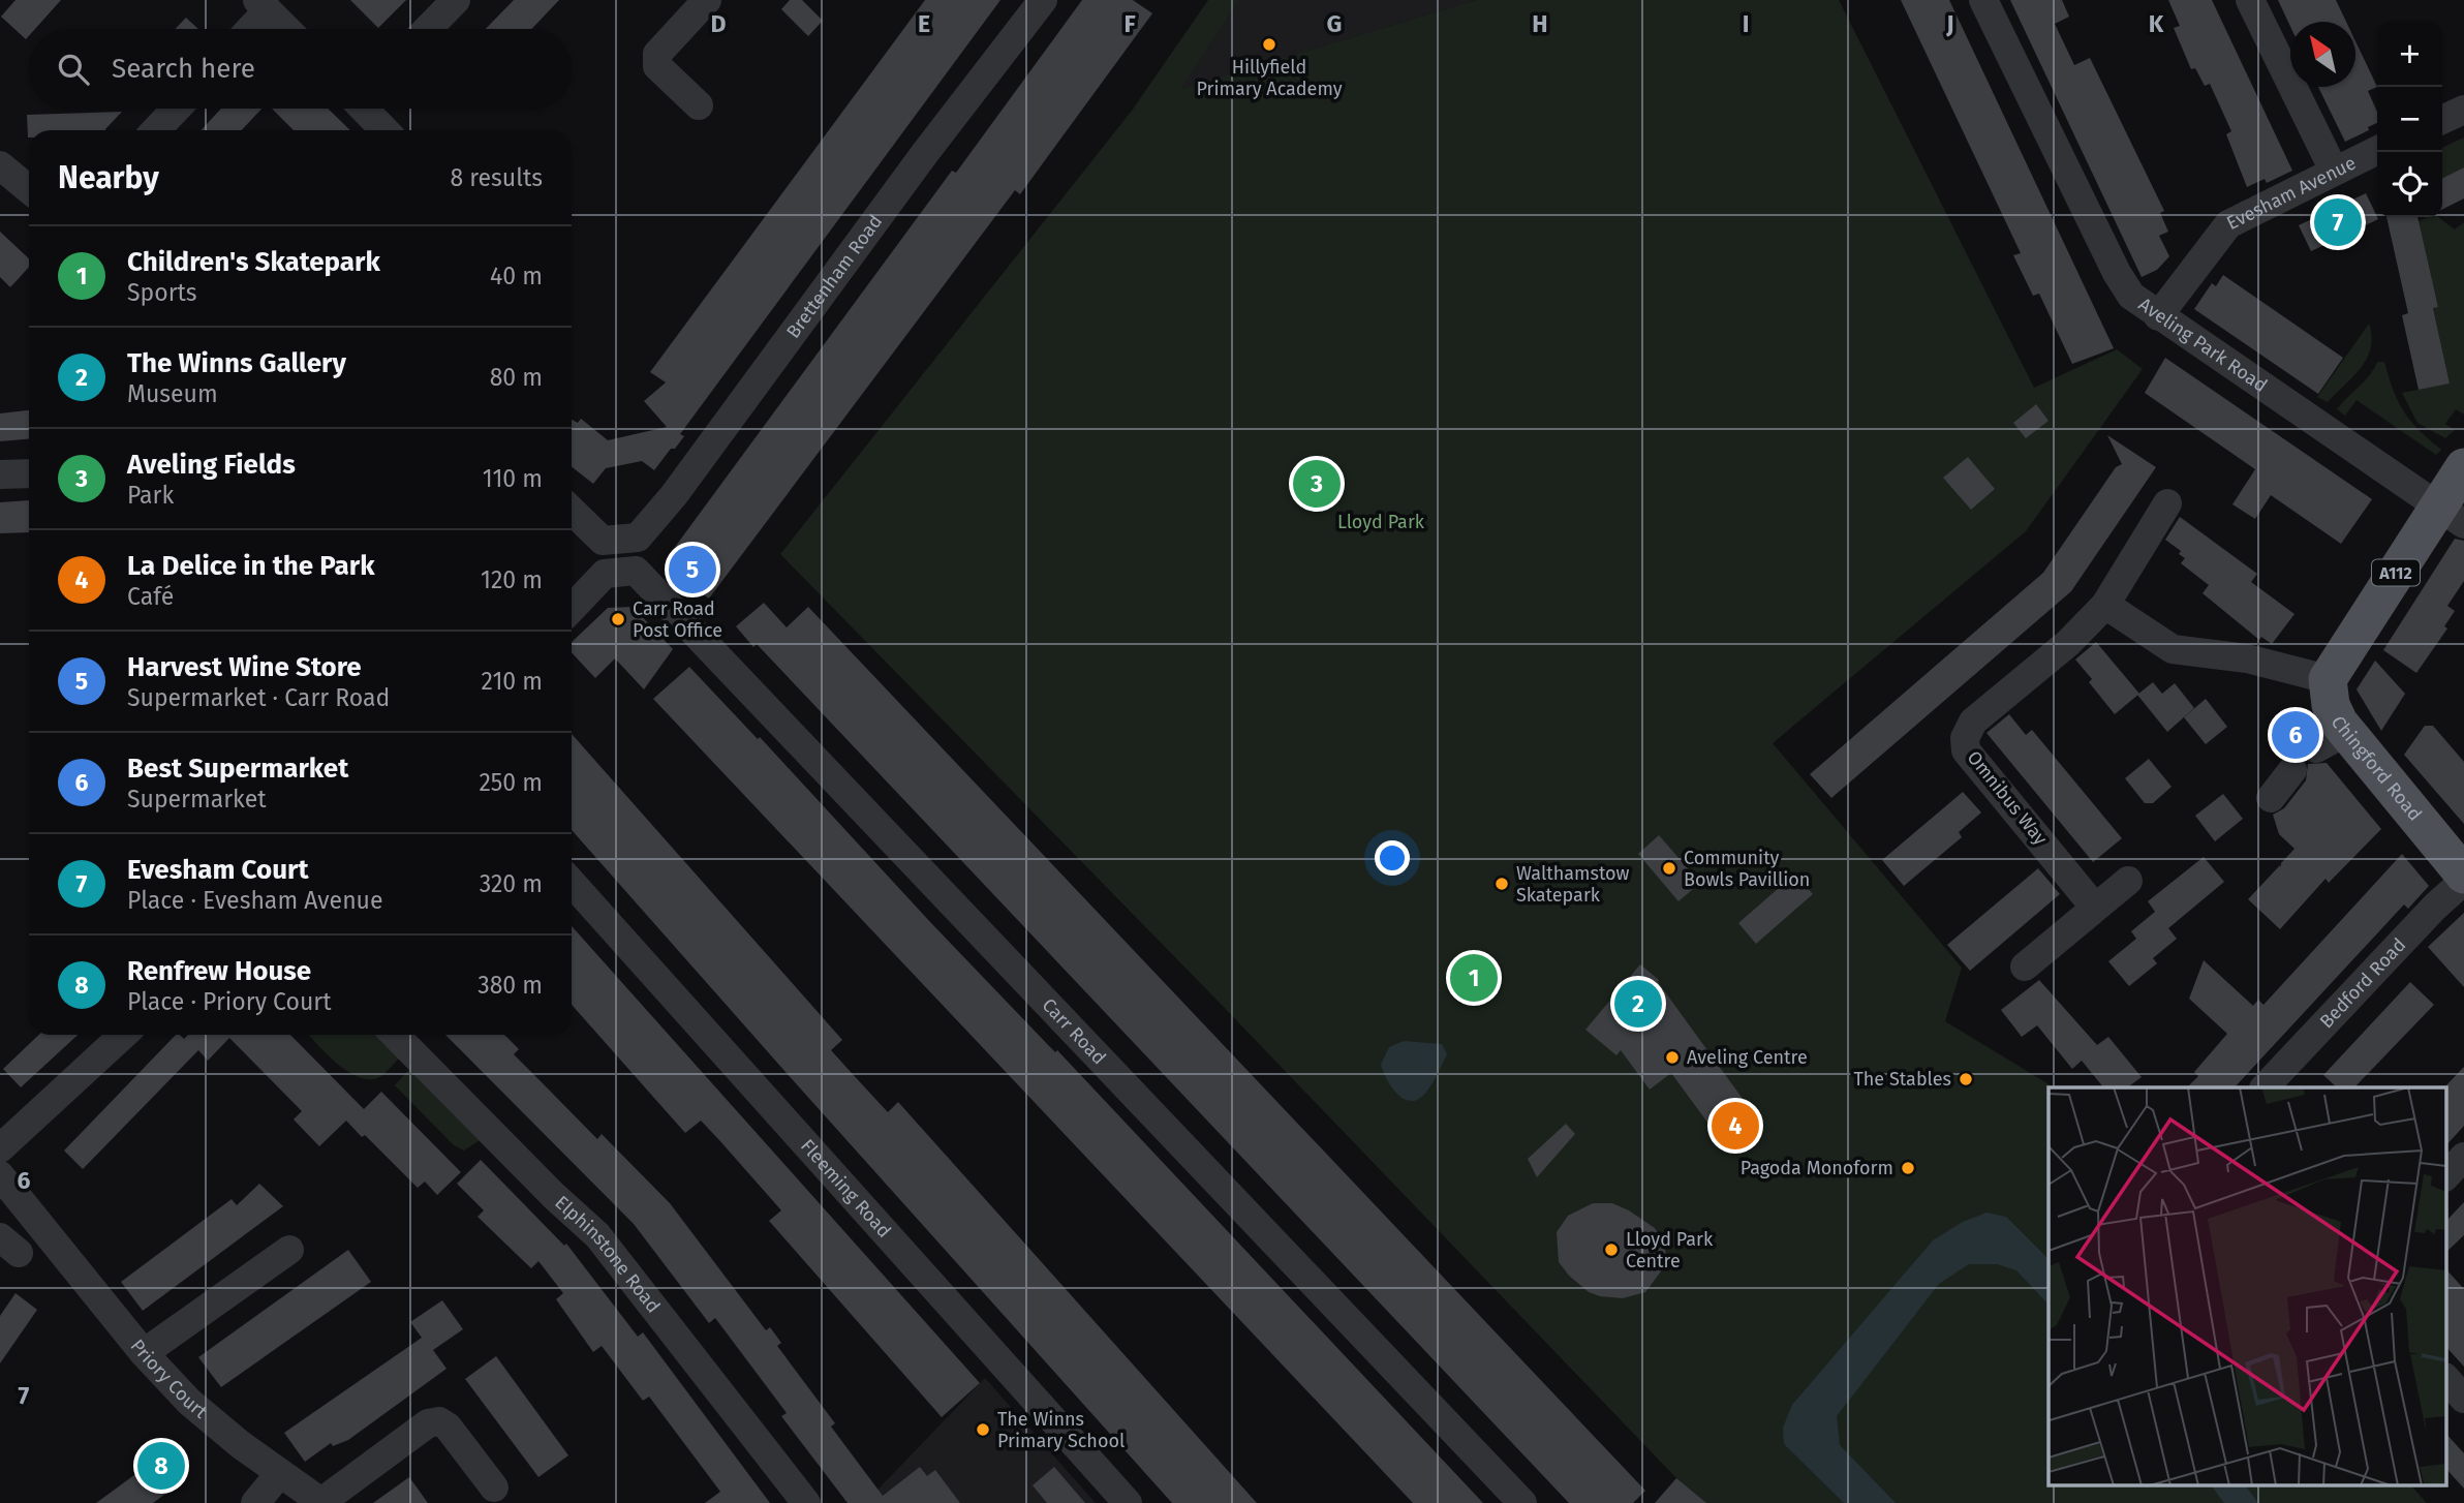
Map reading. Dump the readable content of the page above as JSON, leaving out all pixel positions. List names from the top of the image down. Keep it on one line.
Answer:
{"streets":{"main road":["A112","Chingford Road"],"street":["Evesham Avenue","Brettenham Road","Aveling Park Road","Omnibus Way","Bedford Road","Carr Road","Fleeming Road","Elphinstone Road","Priory Court"]},"crossings":[["Evesham Avenue","Aveling Park Road"],["Aveling Park Road","A112"],["A112","Chingford Road"]],"parks":["Lloyd Park"],"places":["Hillyfield Primary Academy","Carr Road Post Office","Community Bowls Pavillion","Walthamstow Skatepark","Aveling Centre","The Stables","Pagoda Monoform","Lloyd Park Centre","The Winns Primary School"],"north":"top left","page":{"map_buttons":["+","−"],"search":"Search here","heading":["Nearby","8 results"],"pins":["7","3","5","6","1","2","4","8"],"list":[{"mark":"1","name":"Children's Skatepark","note":"Sports","value":"40 m"},{"mark":"2","name":"The Winns Gallery","note":"Museum","value":"80 m"},{"mark":"3","name":"Aveling Fields","note":"Park","value":"110 m"},{"mark":"4","name":"La Delice in the Park","note":"Café","value":"120 m"},{"mark":"5","name":"Harvest Wine Store","note":"Supermarket · Carr Road","value":"210 m"},{"mark":"6","name":"Best Supermarket","note":"Supermarket","value":"250 m"},{"mark":"7","name":"Evesham Court","note":"Place · Evesham Avenue","value":"320 m"},{"mark":"8","name":"Renfrew House","note":"Place · Priory Court","value":"380 m"}]},"grid":{"columns":["D","E","F","G","H","I","J","K"],"rows":["6","7"]}}
